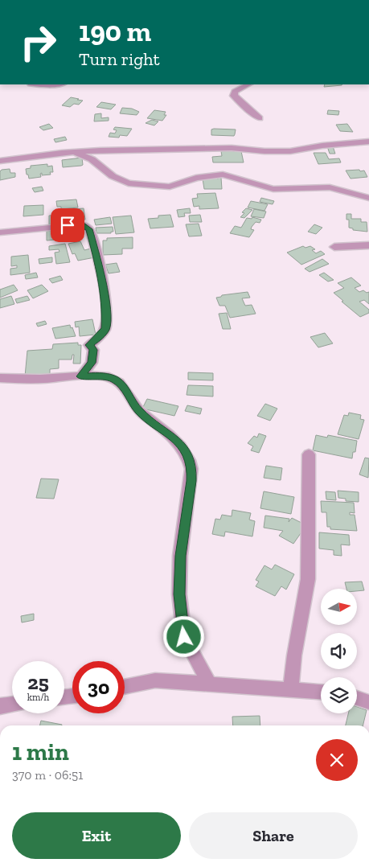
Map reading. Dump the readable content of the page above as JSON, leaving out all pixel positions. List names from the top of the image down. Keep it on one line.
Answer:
{"north":"right","page":{"turn":["190 m","Turn right"],"speed":"25 km/h","limit":"30","heading":["1 min","370 m · 06:51"],"buttons":["Exit","Share"]}}
